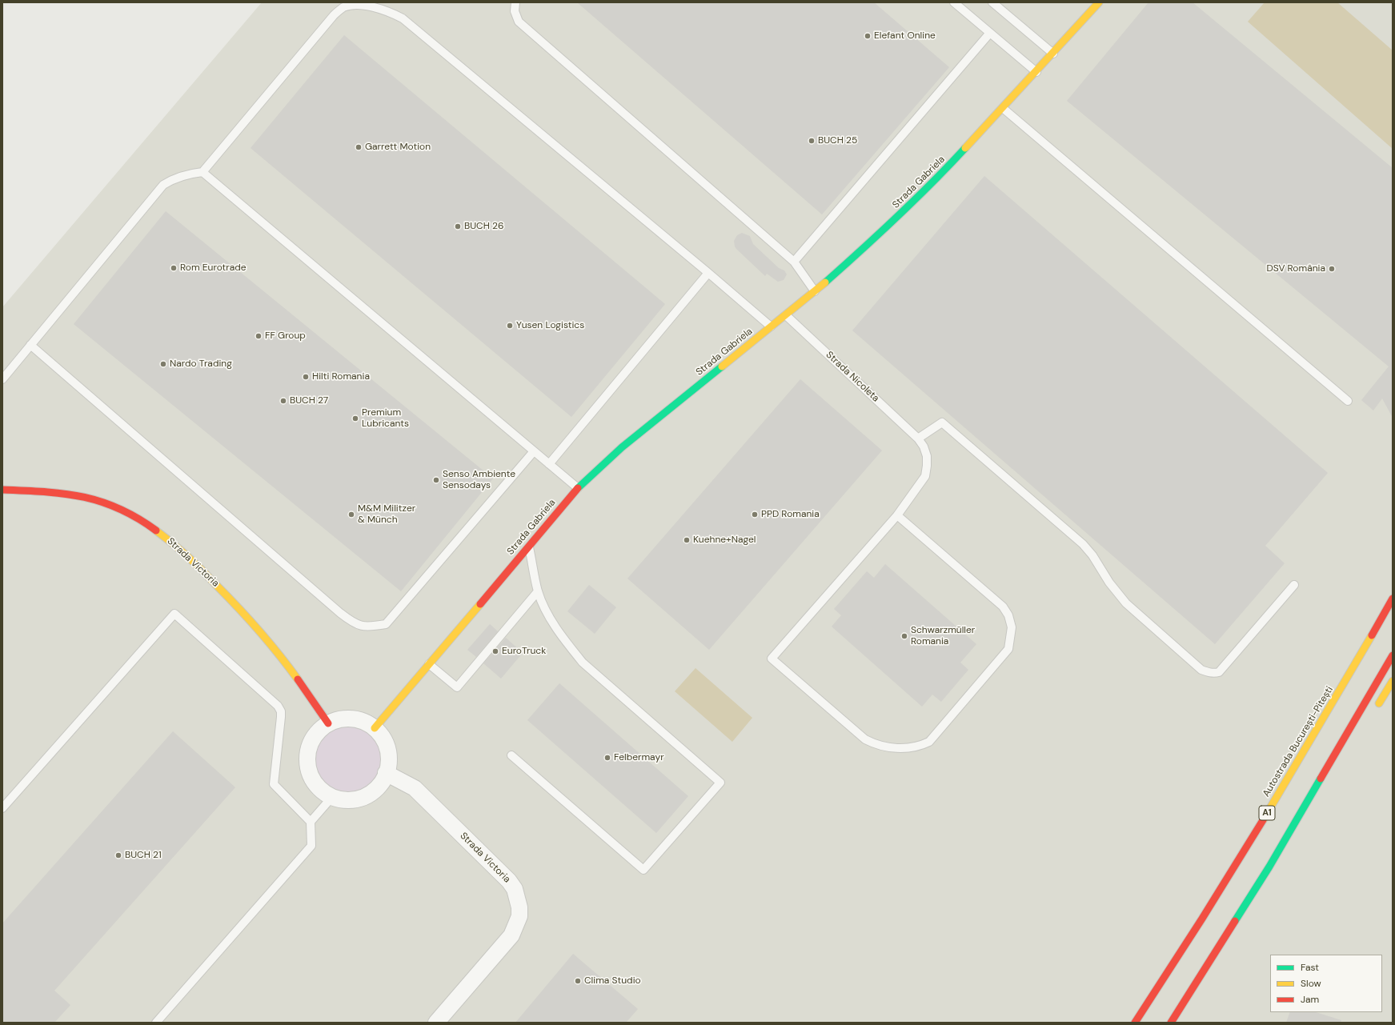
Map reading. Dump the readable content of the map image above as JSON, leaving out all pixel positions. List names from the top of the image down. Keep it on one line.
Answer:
{"streets":{"main road":["Strada Gabriela","Strada Victoria","Autostrada București-Pitești","A1"],"lane":["Strada Nicoleta"]},"crossings":[["Strada Gabriela","Strada Nicoleta"],["Strada Gabriela","Strada Victoria"]],"places":["Elefant Online","BUCH 25","Garrett Motion","BUCH 26","Rom Eurotrade","DSV România","Yusen Logistics","FF Group","Nardo Trading","Hilti Romania","BUCH 27","Premium Lubricants","Senso Ambiente Sensodays","M&M Militzer & Münch","PPD Romania","Kuehne+Nagel","Schwarzmüller Romania","EuroTruck","Felbermayr","BUCH 21","Clima Studio"],"legend":["Fast","Slow","Jam"]}
